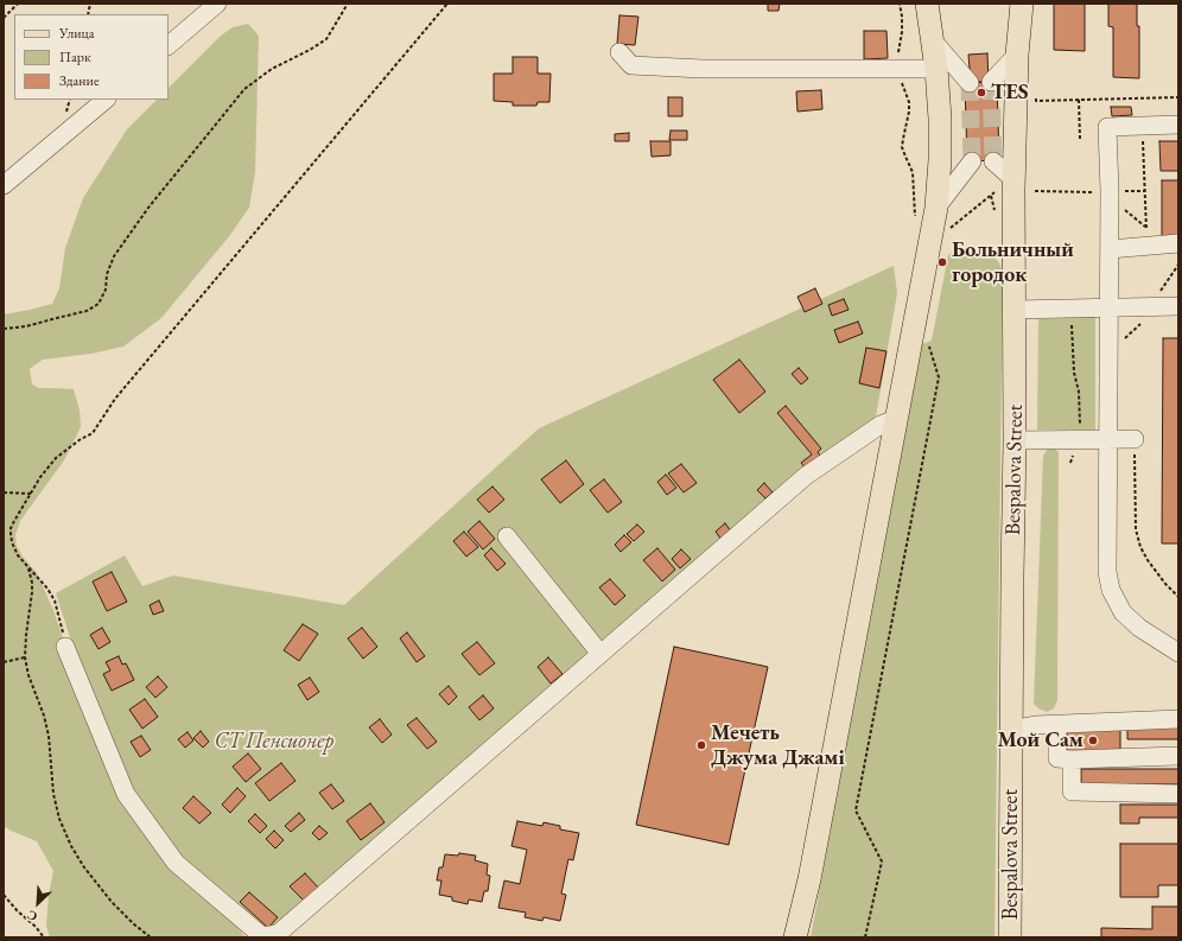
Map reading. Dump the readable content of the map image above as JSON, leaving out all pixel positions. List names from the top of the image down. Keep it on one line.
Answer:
{"streets":{"main road":["Bespalova Street"]},"parks":["СТ Пенсионер"],"places":["TES","Больничный городок","Мой Сам","Мечеть Джума Джамі"],"legend":["Улица","Парк","Здание"],"north":"bottom left"}
